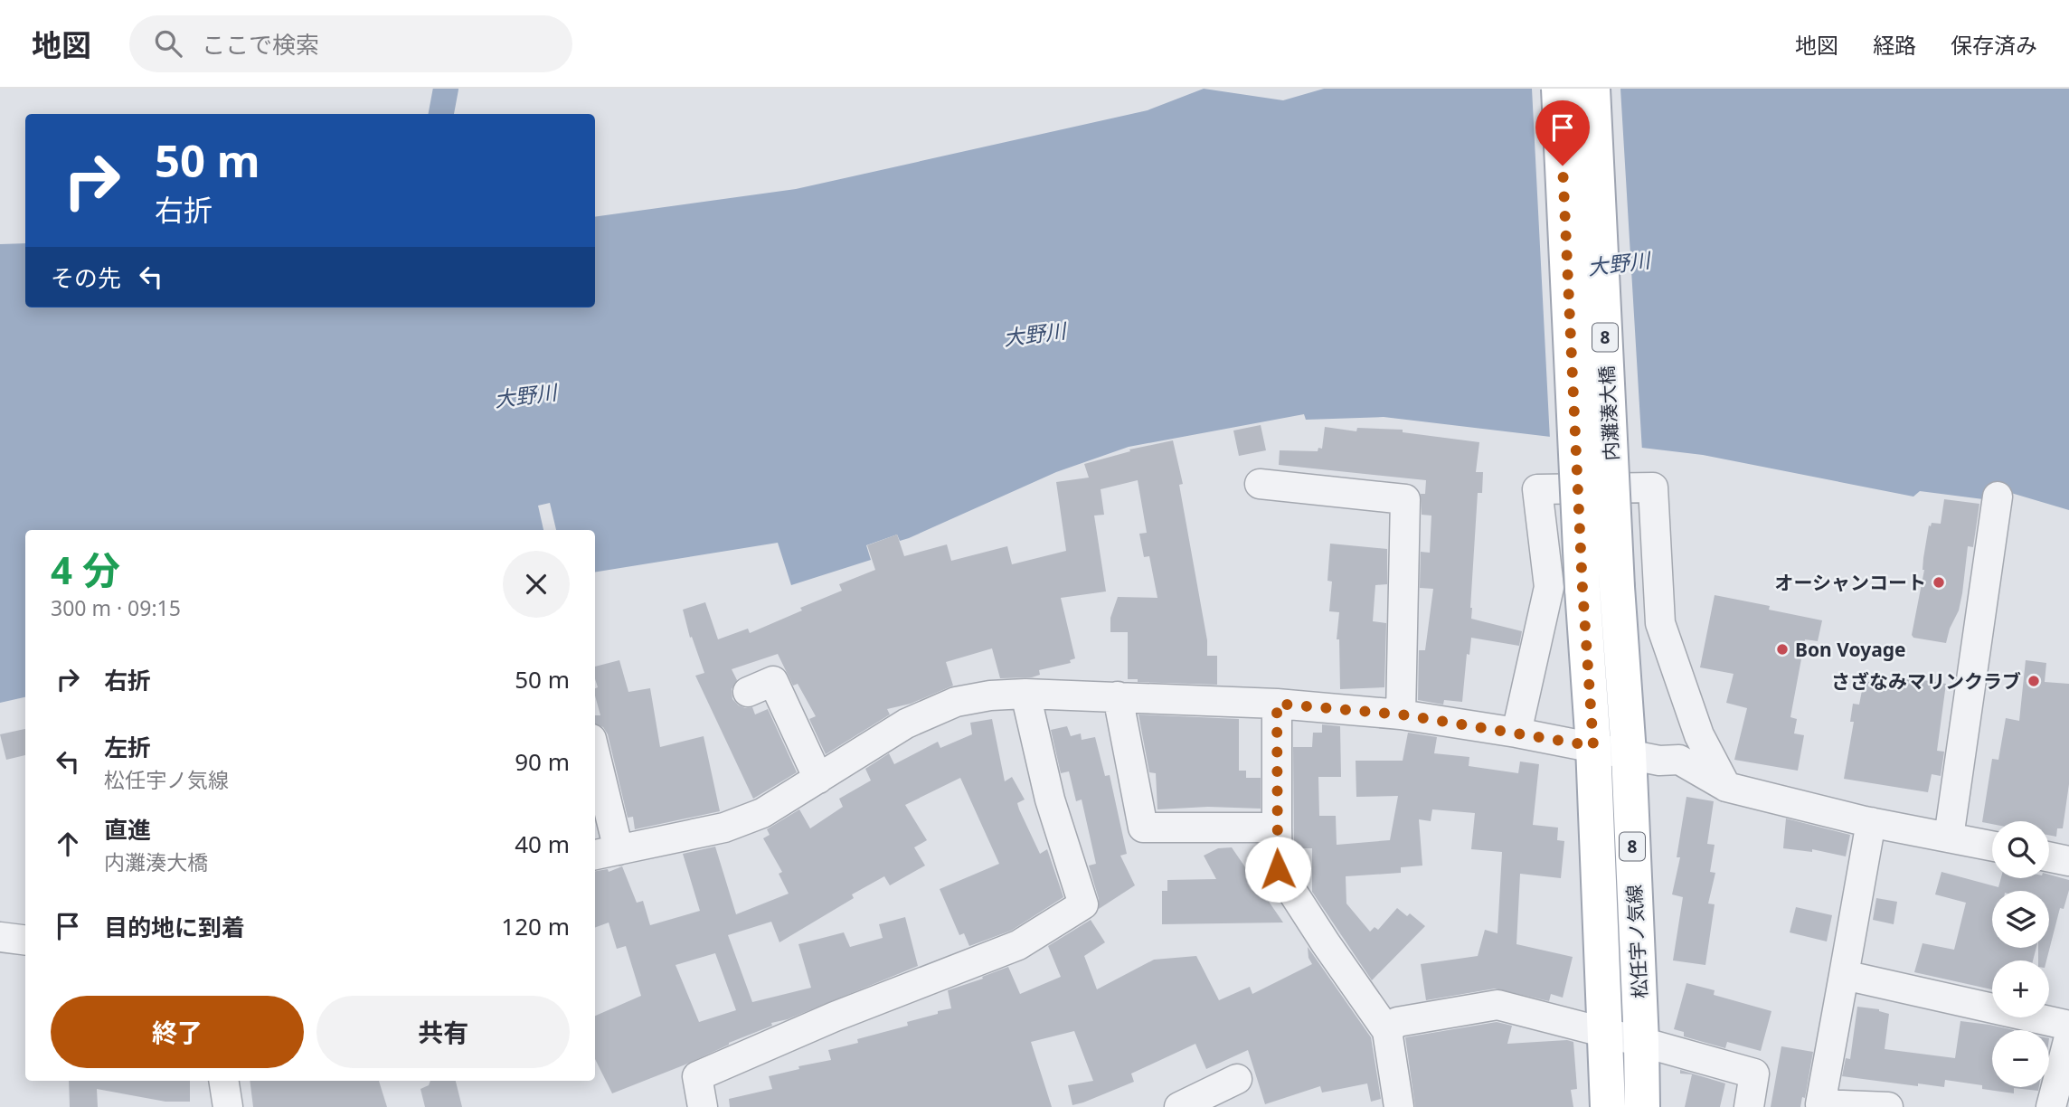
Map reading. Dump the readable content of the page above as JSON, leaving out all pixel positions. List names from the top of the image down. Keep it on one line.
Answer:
{"streets":{"main road":["8","内灘湊大橋","松任宇ノ気線"]},"crossings":[["内灘湊大橋","松任宇ノ気線"]],"water":["大野川"],"places":["オーシャンコート","Bon Voyage","さざなみマリンクラブ"],"page":{"header":"地図","search":"ここで検索","nav":["地図","経路","保存済み"],"turn":["50 m","右折"],"then":"その先","heading":["4 分","300 m · 09:15"],"list":[{"name":"右折","value":"50 m"},{"name":"左折","note":"松任宇ノ気線","value":"90 m"},{"name":"直進","note":"内灘湊大橋","value":"40 m"},{"name":"目的地に到着","value":"120 m"}],"map_buttons":["+","−"],"buttons":["終了","共有"]}}
